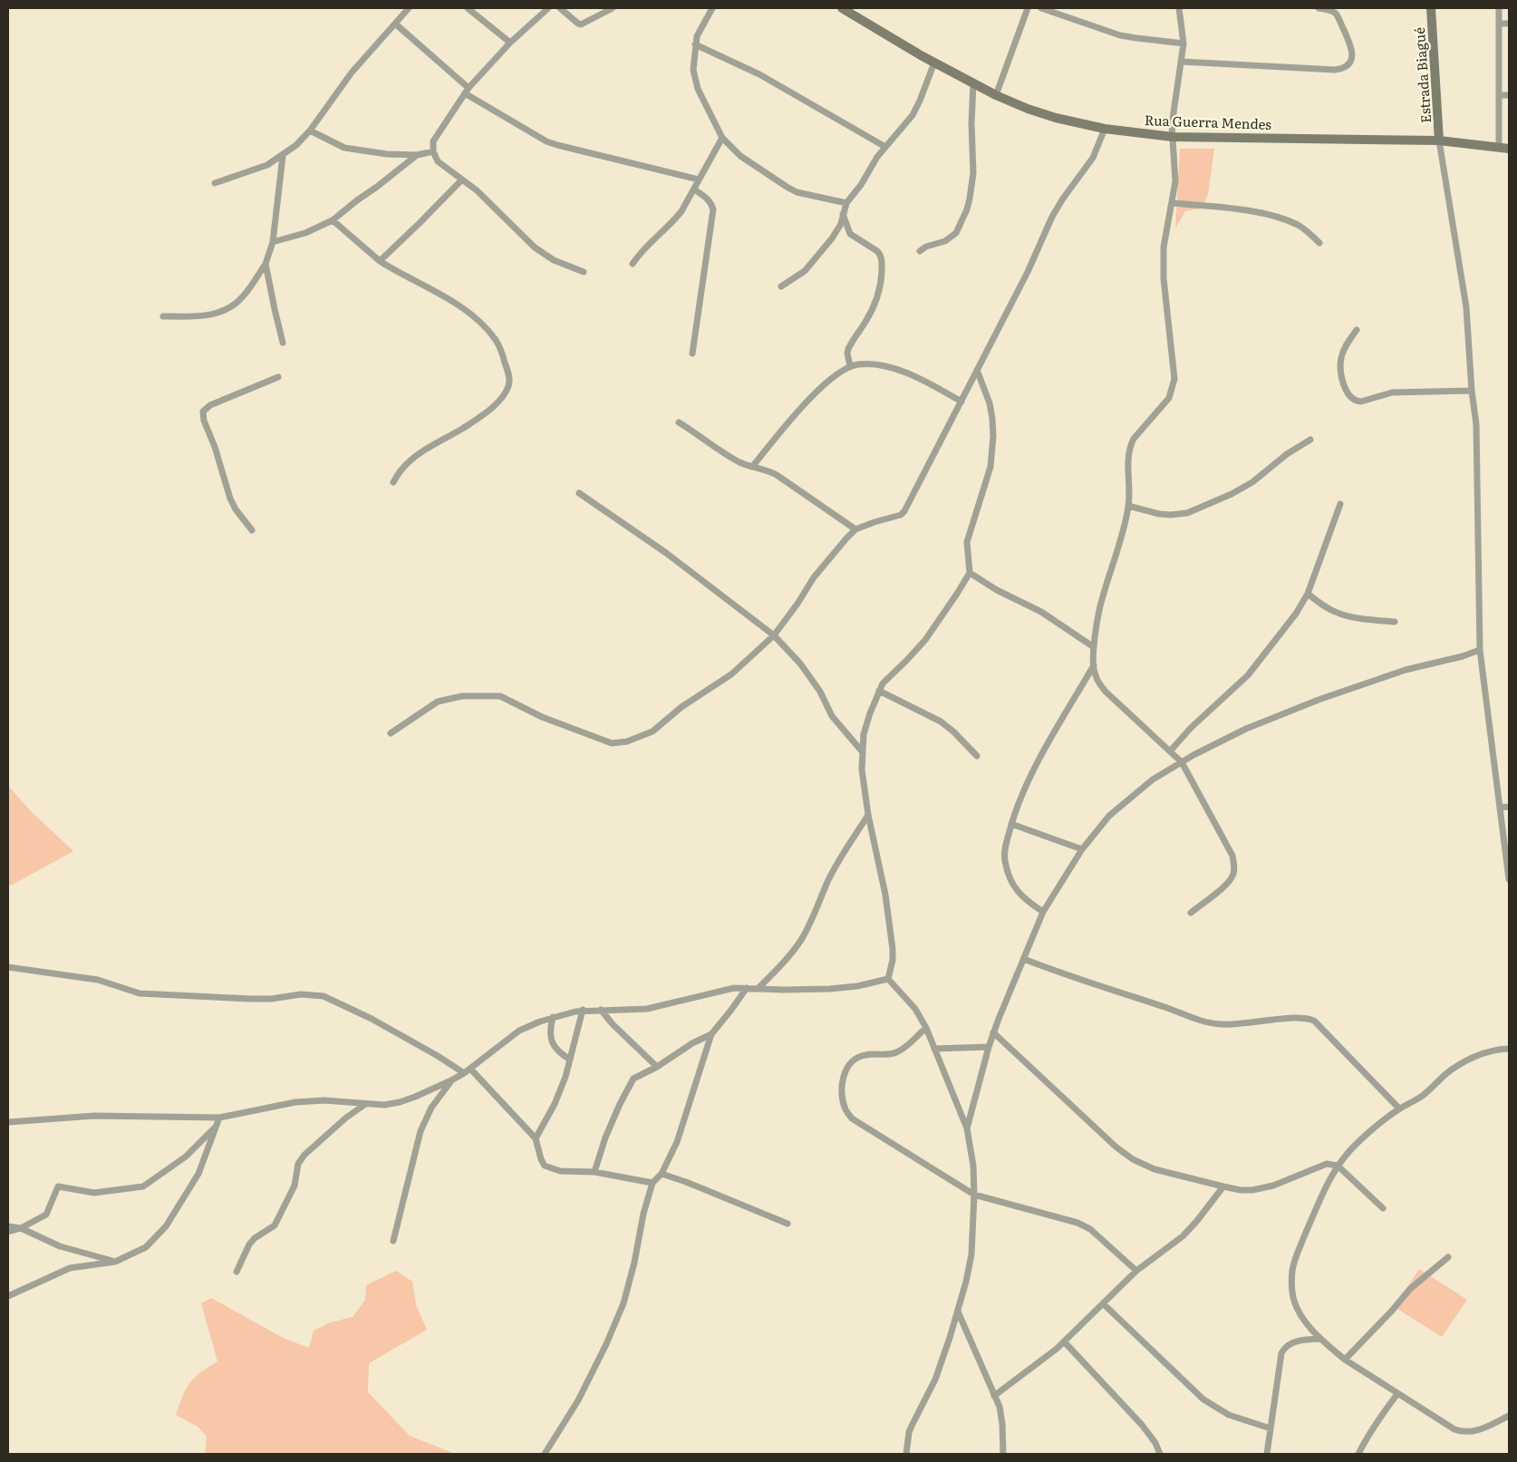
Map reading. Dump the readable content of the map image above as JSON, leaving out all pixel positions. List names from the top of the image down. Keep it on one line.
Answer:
{"streets":{"street":["Estrada Biagué","Rua Guerra Mendes"]},"crossings":[["Estrada Biagué","Rua Guerra Mendes"]]}
